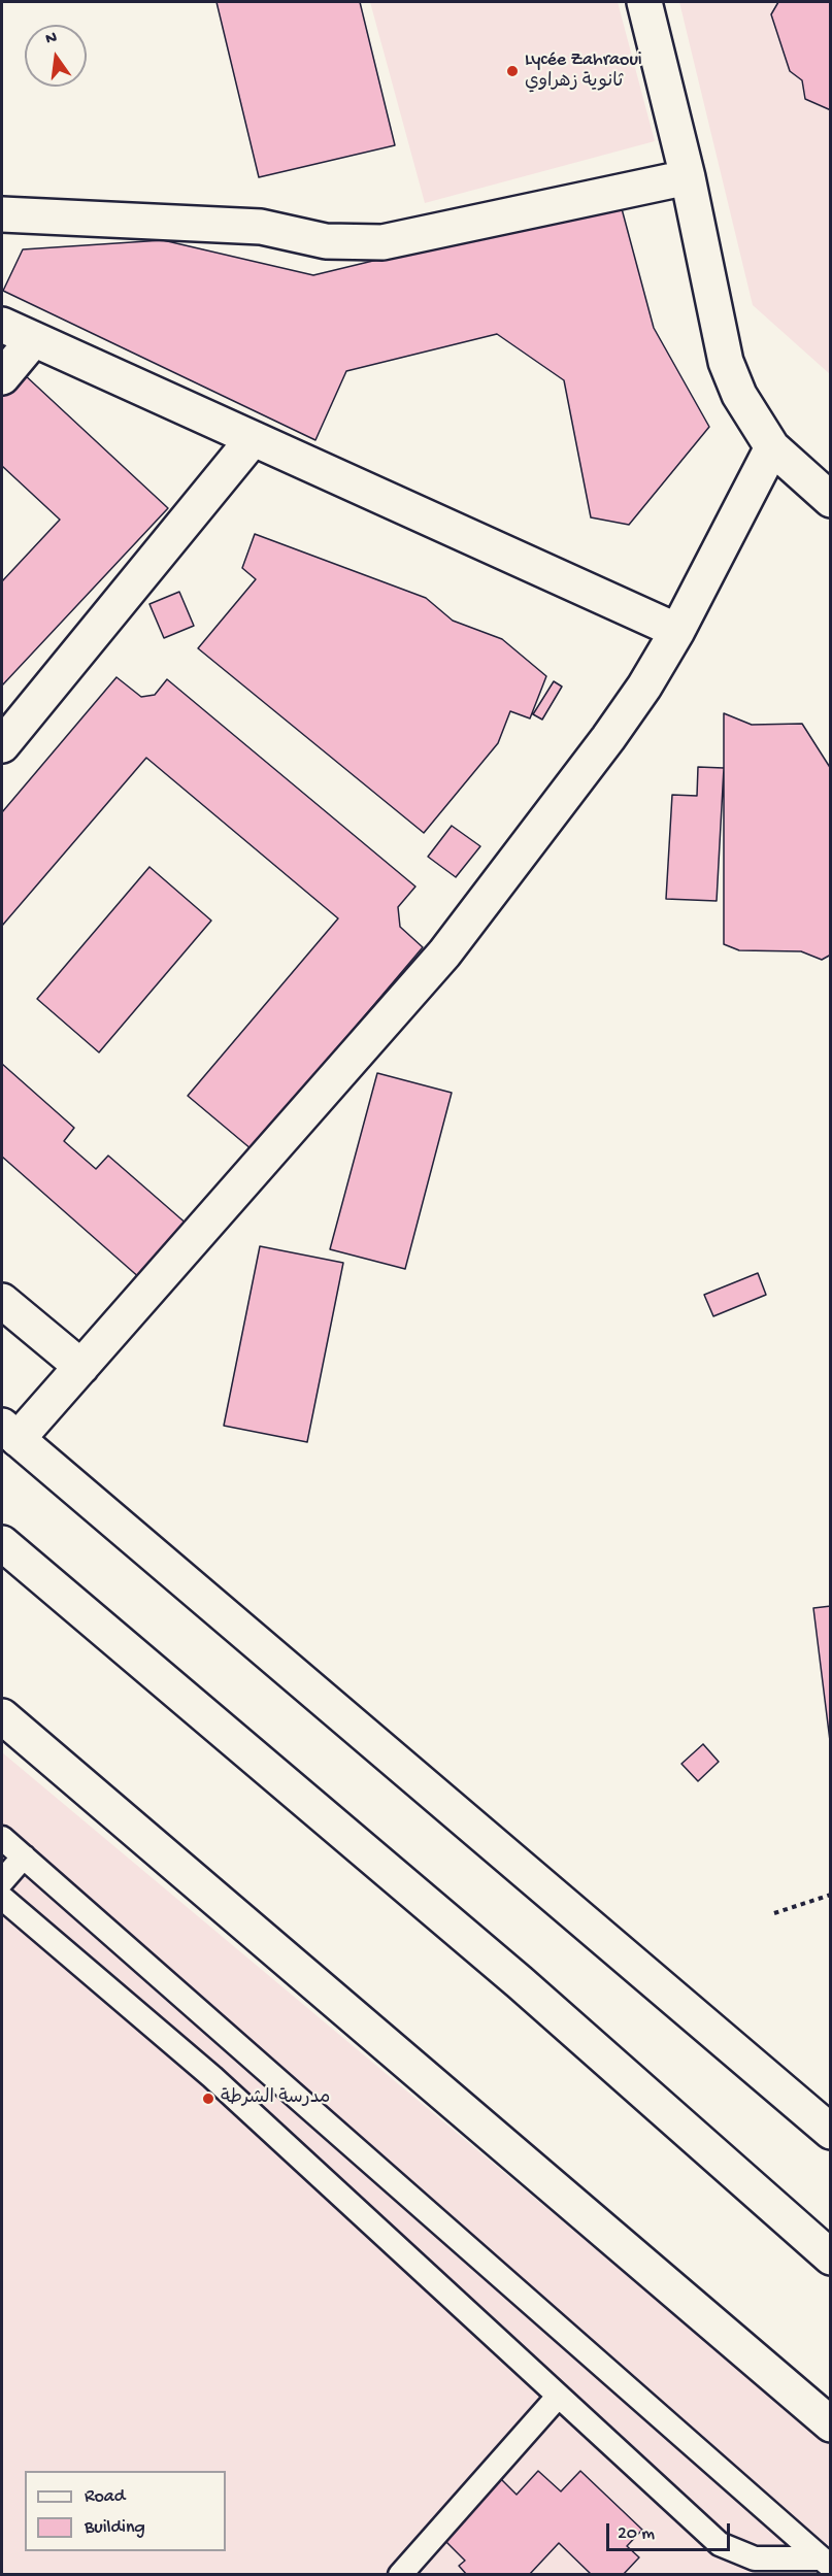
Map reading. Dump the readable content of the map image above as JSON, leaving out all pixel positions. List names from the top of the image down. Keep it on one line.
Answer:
{"places":["Lycée Zahraoui ثانوية زهراوي","مدرسة الشرطة"],"legend":["Road","Building"],"scale_bar":"20 m","north":"top"}
